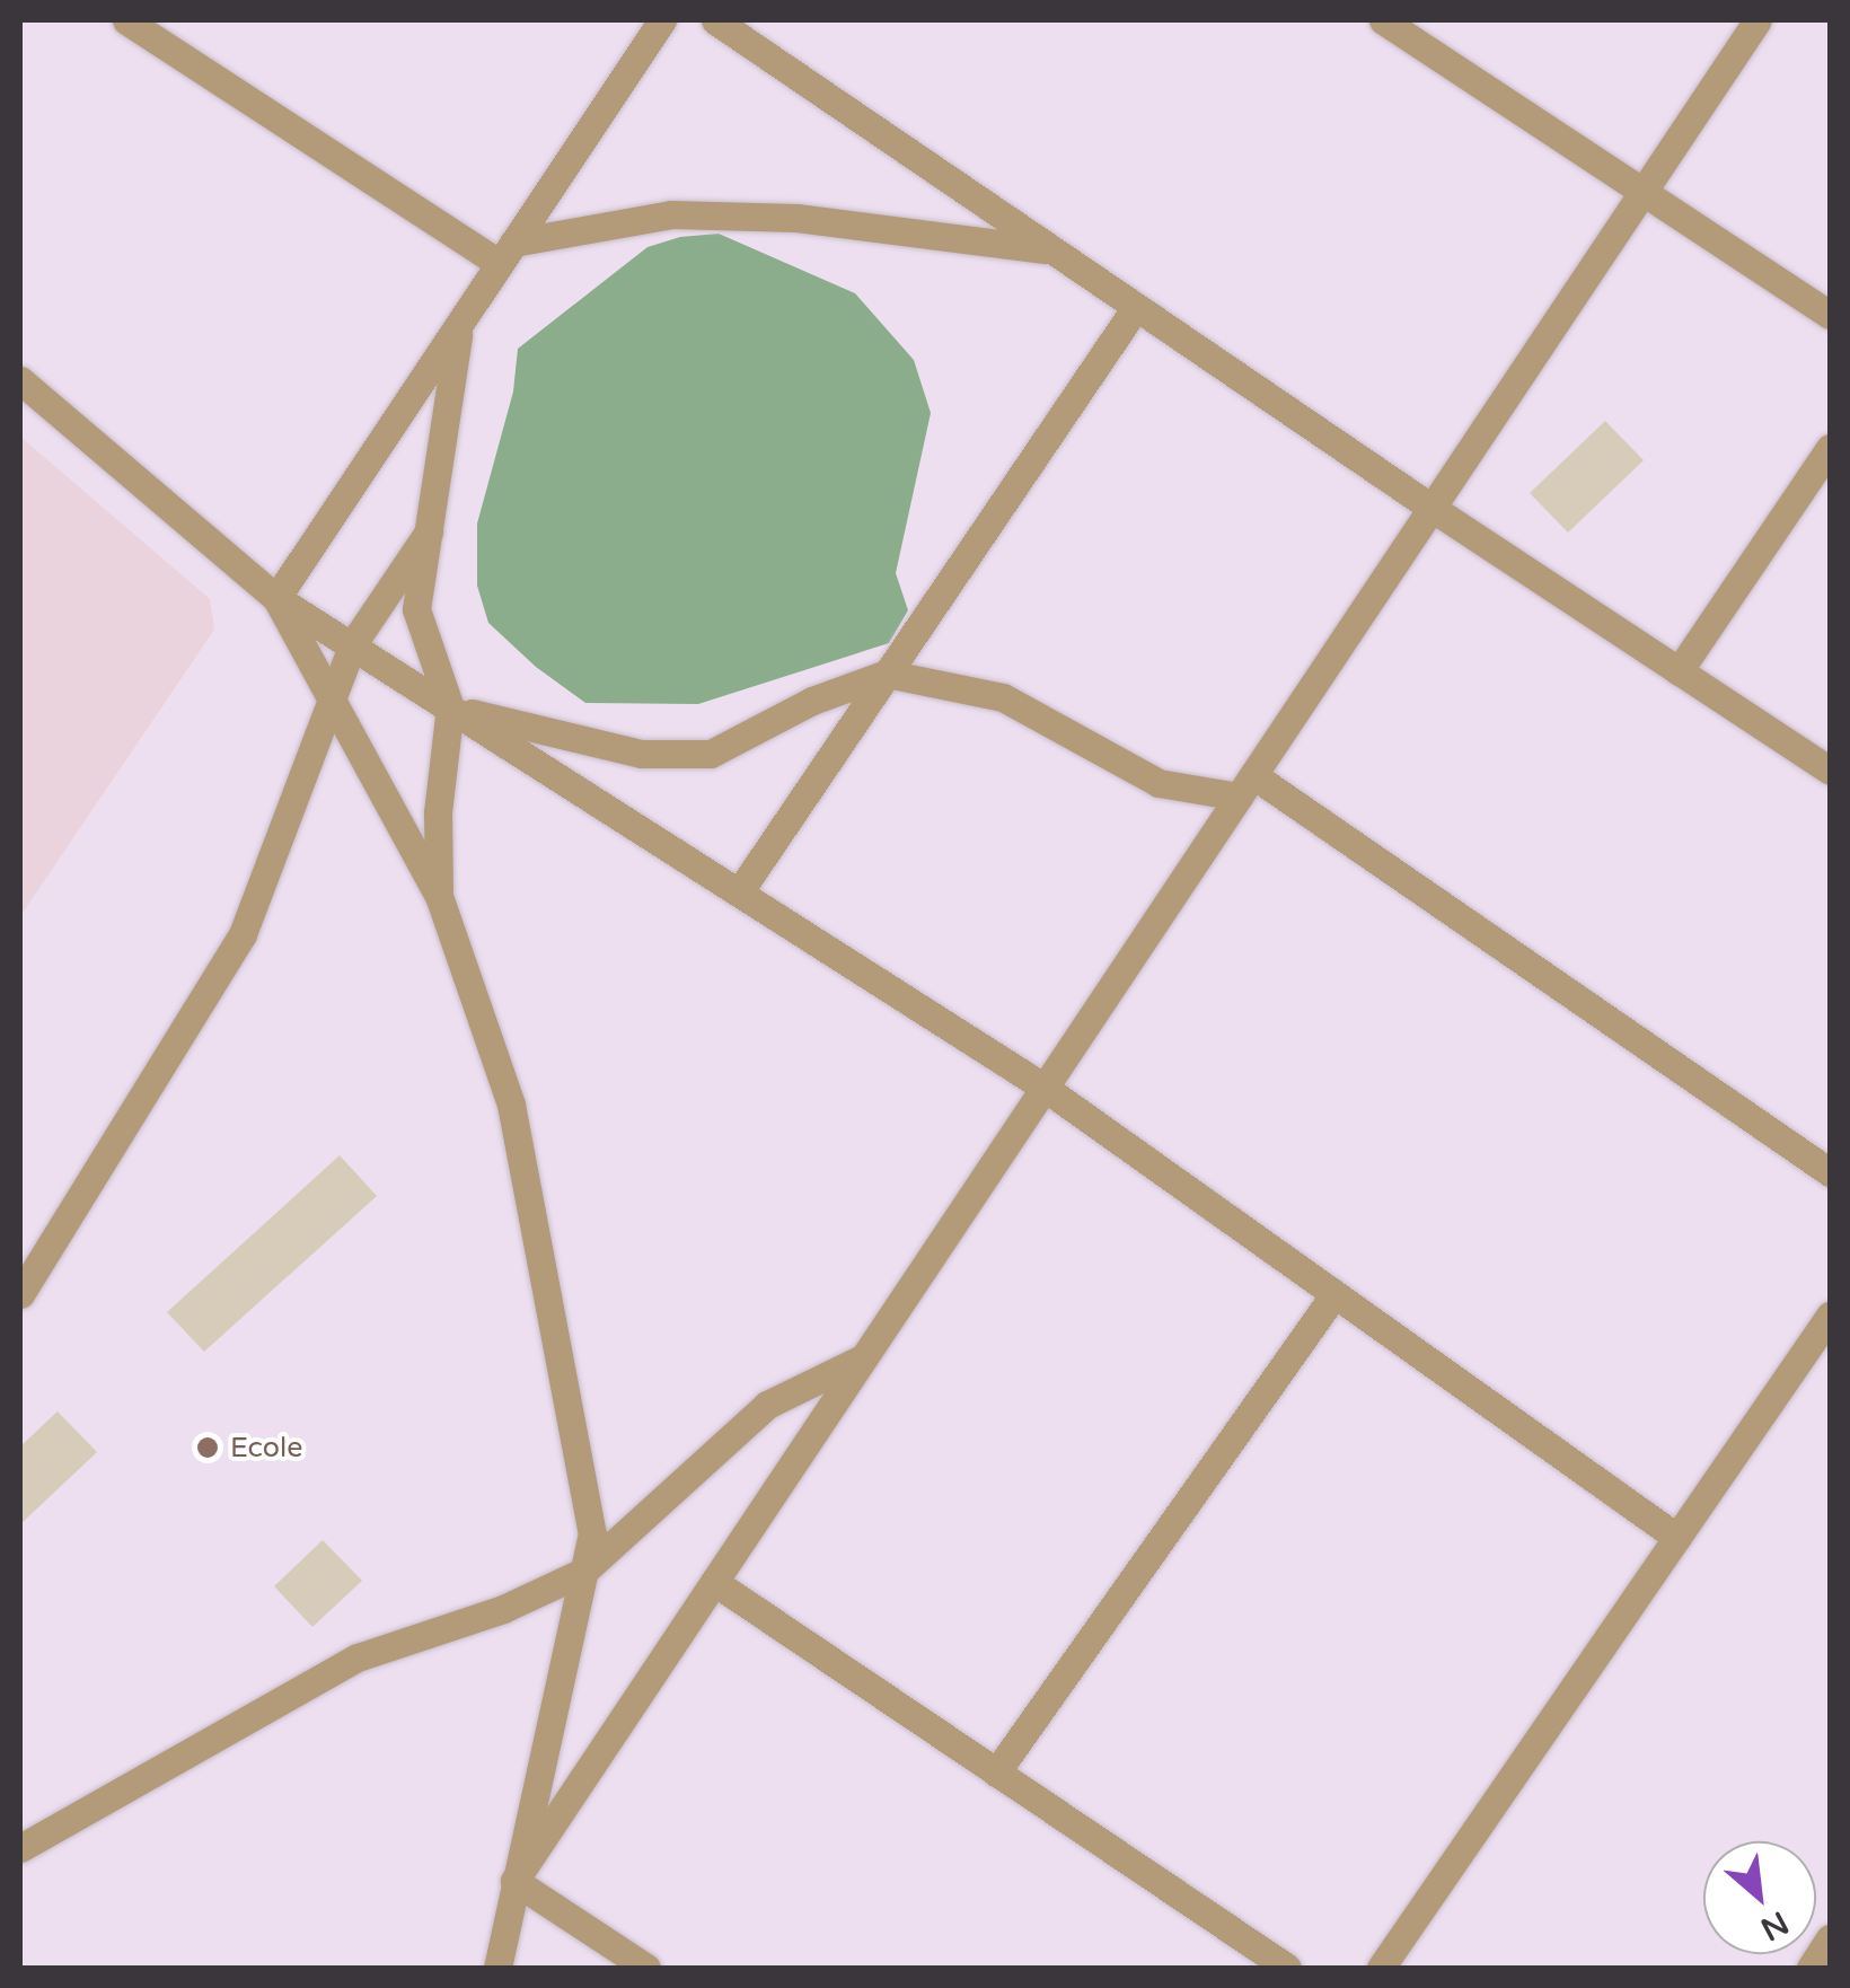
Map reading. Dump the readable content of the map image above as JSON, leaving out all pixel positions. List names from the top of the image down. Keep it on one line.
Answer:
{"places":["Ecole"],"north":"bottom right"}
